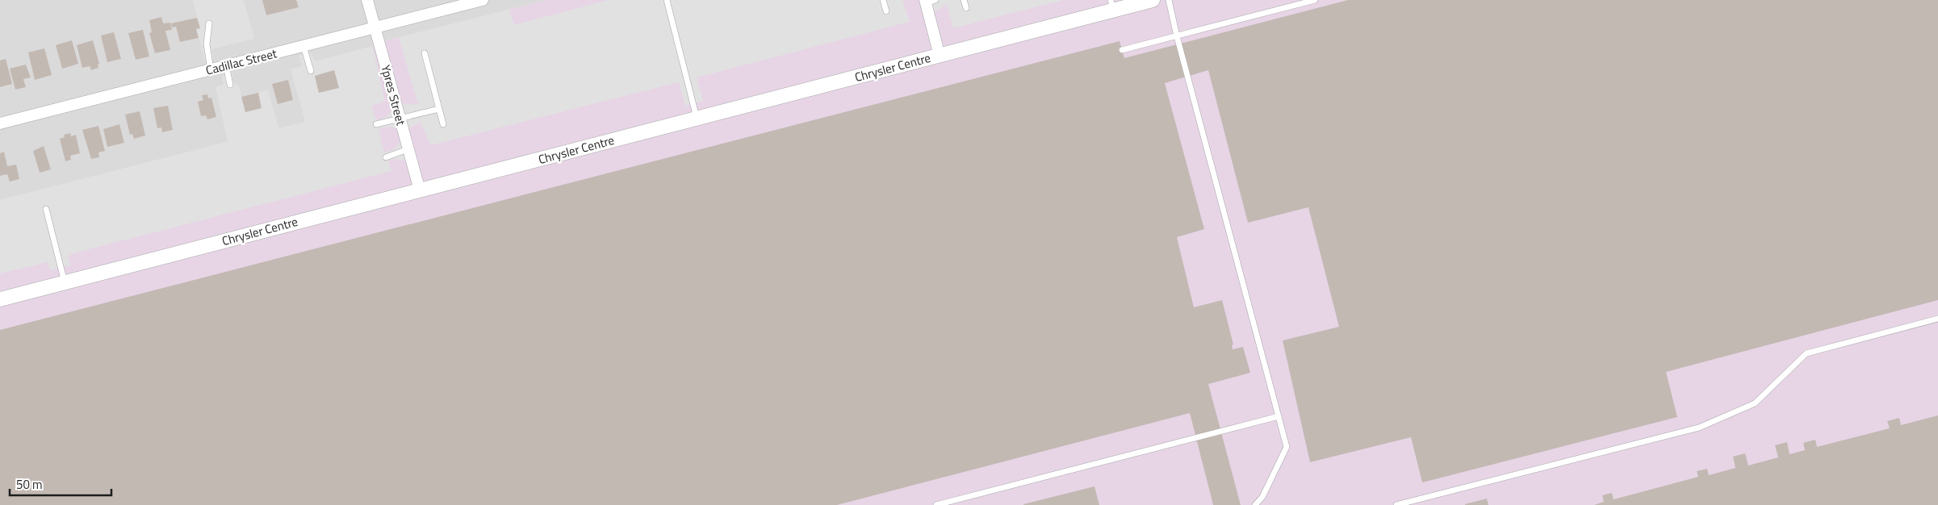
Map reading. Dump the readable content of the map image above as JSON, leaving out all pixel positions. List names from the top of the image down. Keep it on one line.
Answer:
{"streets":{"street":["Cadillac Street","Chrysler Centre","Ypres Street"]},"crossings":[["Cadillac Street","Ypres Street"],["Chrysler Centre","Ypres Street"]],"scale_bar":"50 m"}
